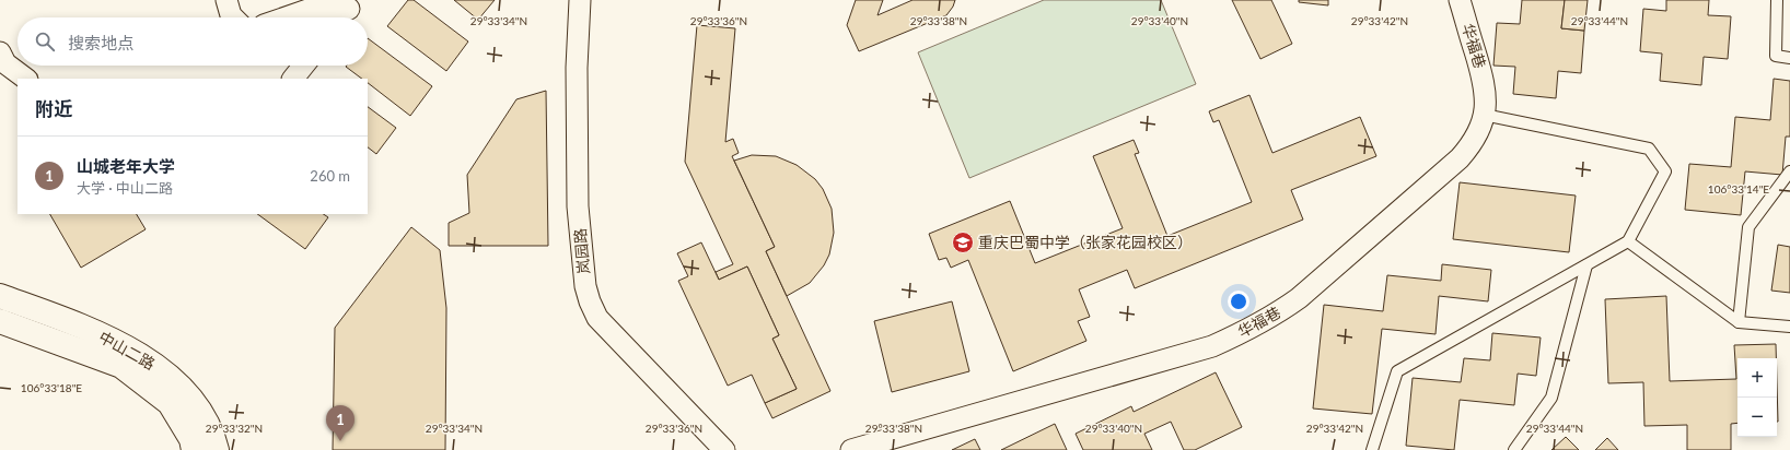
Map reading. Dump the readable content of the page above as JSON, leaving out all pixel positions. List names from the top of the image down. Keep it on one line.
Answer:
{"streets":{"main road":["中山二路"],"street":["华福巷","岚园路"]},"places":{"school or university":["重庆巴蜀中学（张家花园校区）"]},"page":{"search":"搜索地点","heading":"附近","list":[{"mark":"1","name":"山城老年大学","note":"大学 · 中山二路","value":"260 m"}],"map_buttons":["+","−"],"pins":"1"},"coordinates":["29°33'34\"N","29°33'36\"N","29°33'38\"N","29°33'40\"N","29°33'42\"N","29°33'44\"N","106°33'14\"E","106°33'18\"E","29°33'32\"N"]}
